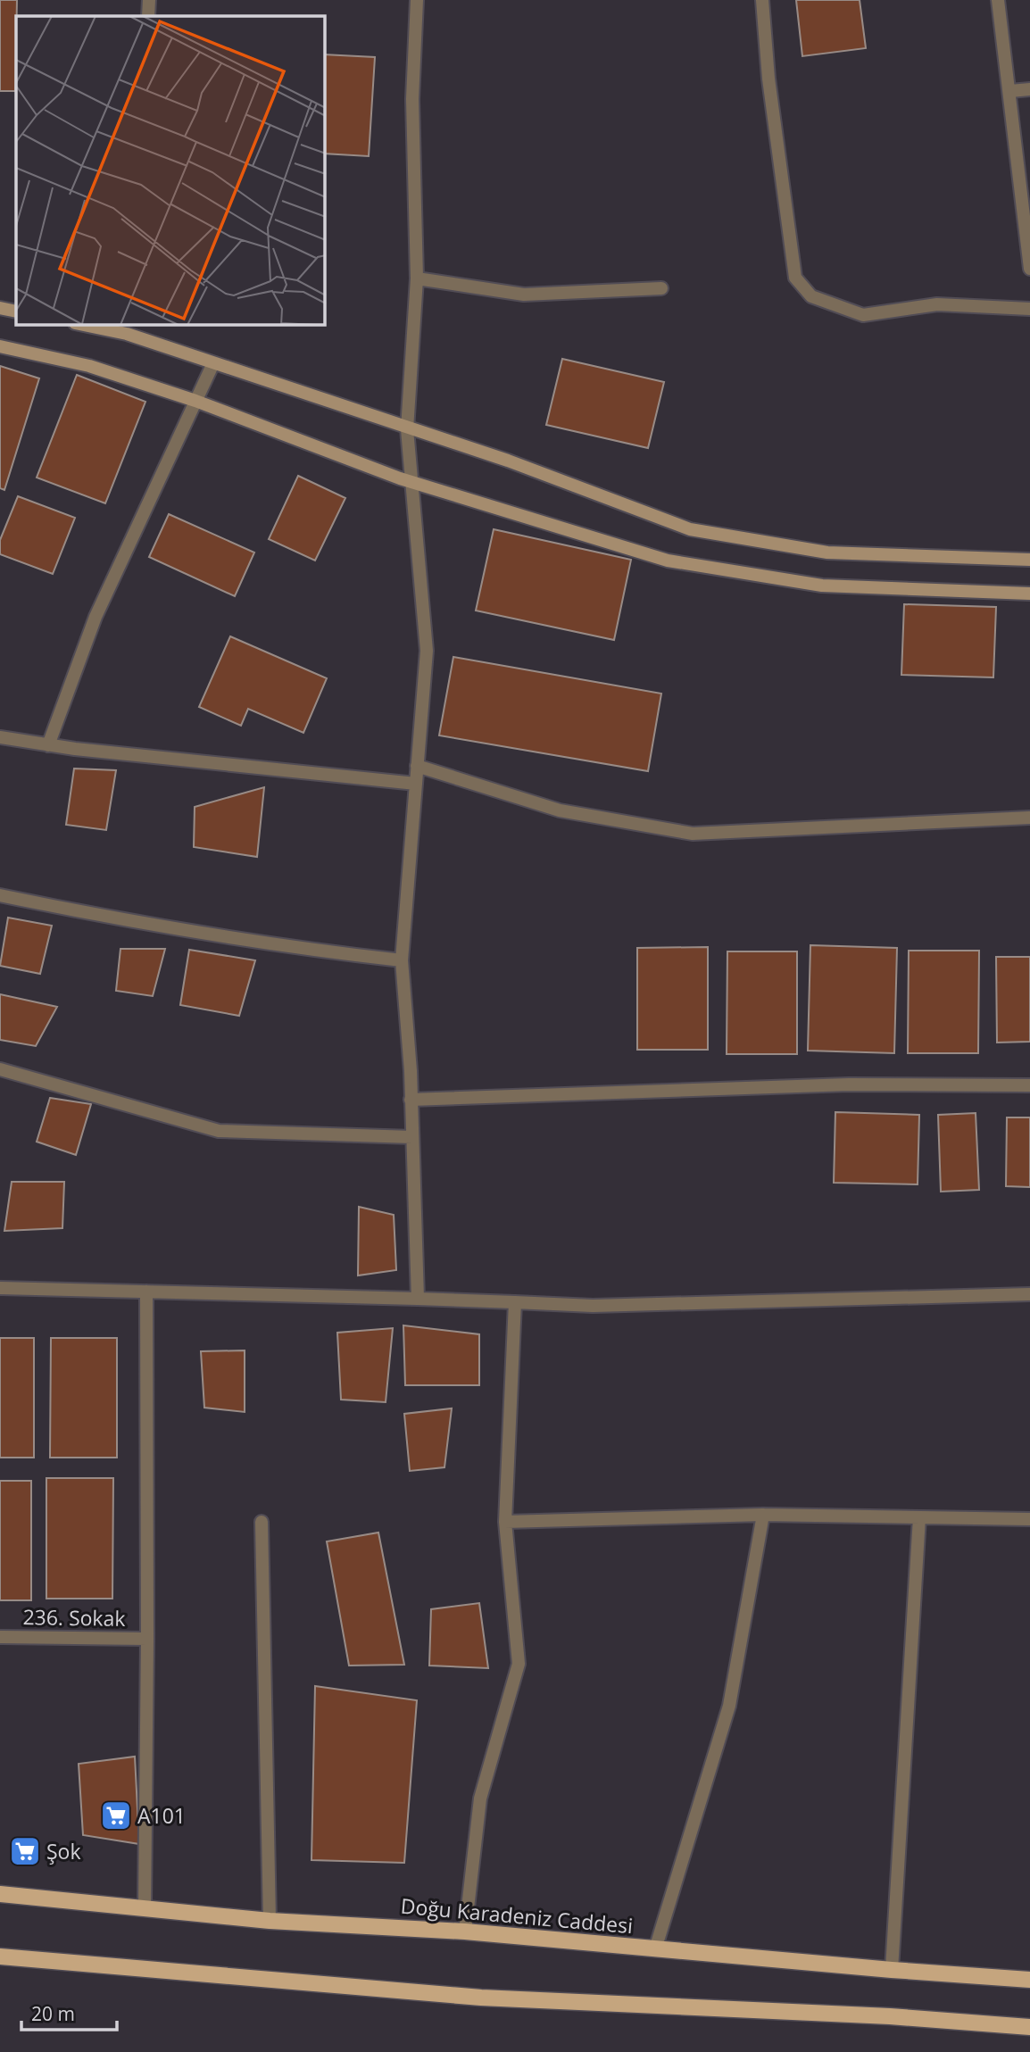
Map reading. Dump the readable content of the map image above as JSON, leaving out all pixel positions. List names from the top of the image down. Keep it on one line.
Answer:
{"streets":{"main road":["Doğu Karadeniz Caddesi"],"street":["236. Sokak"]},"places":{"supermarket":["A101","Şok"]},"scale_bar":"20 m"}
